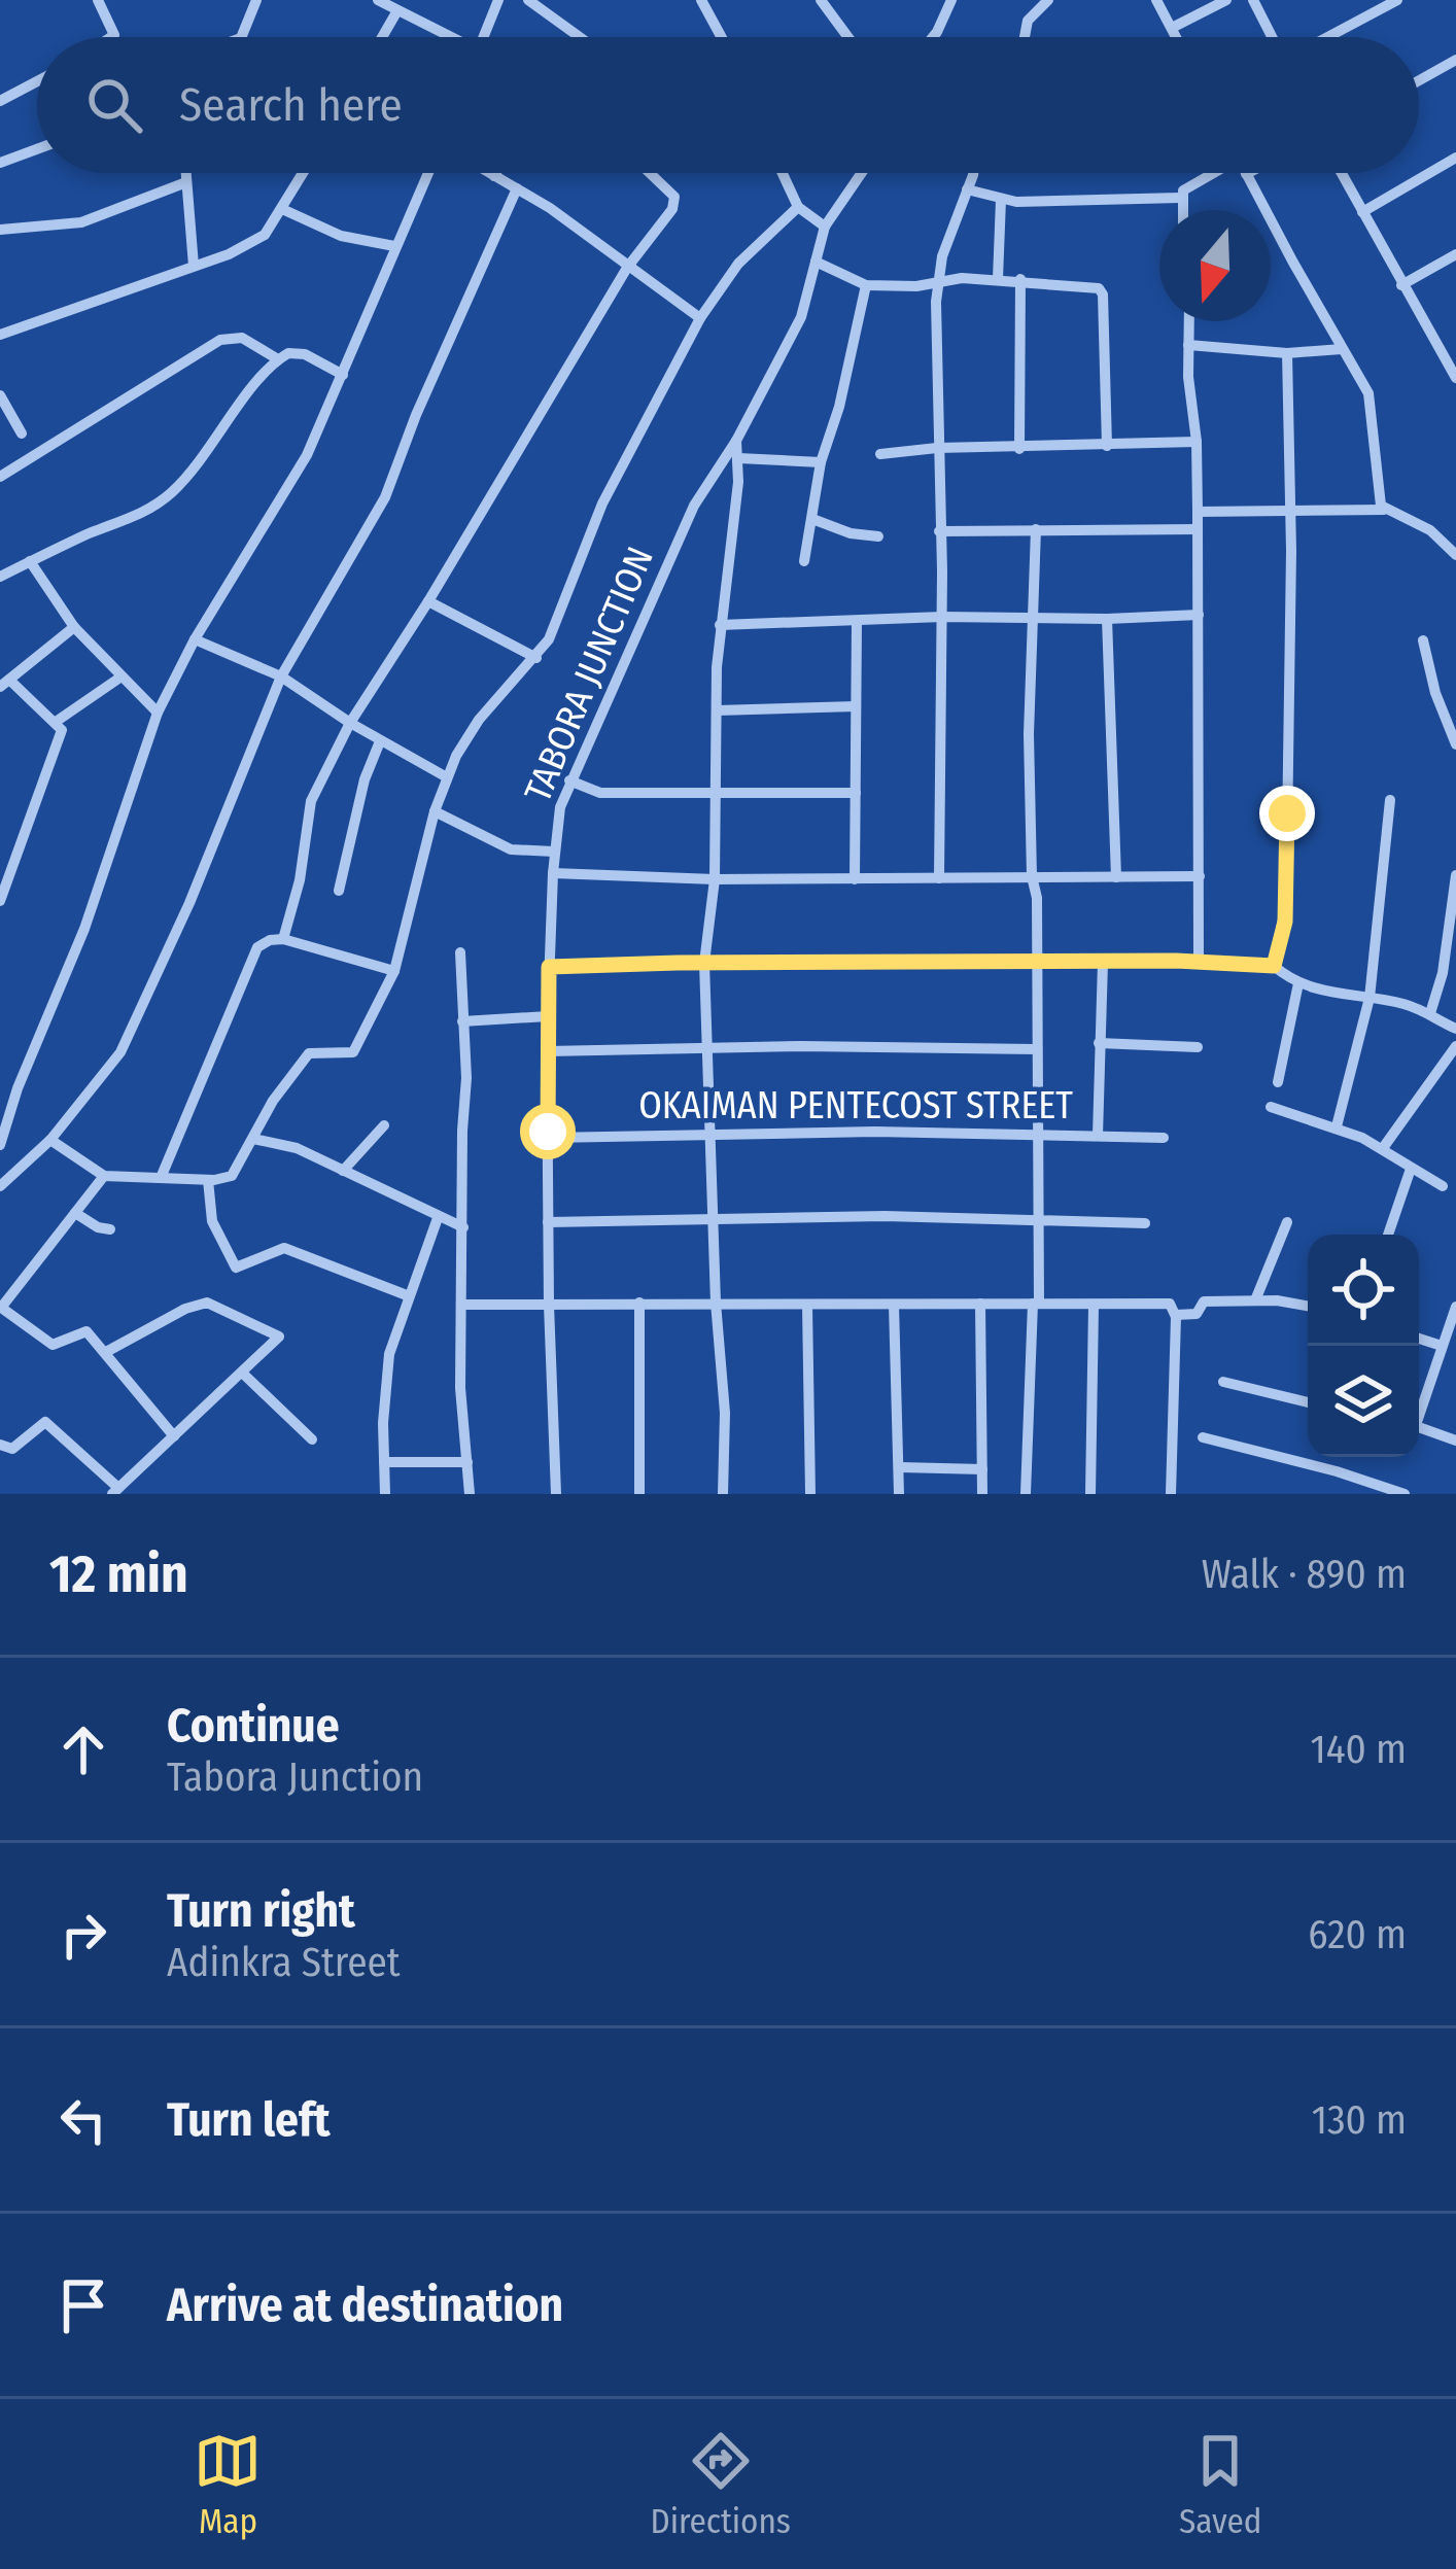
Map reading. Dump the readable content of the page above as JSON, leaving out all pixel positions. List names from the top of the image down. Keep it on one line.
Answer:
{"streets":{"street":["TABORA JUNCTION","OKAIMAN PENTECOST STREET"]},"crossings":[["TABORA JUNCTION","OKAIMAN PENTECOST STREET"]],"north":"bottom","page":{"search":"Search here","heading":["12 min","Walk · 890 m"],"list":[["Continue","Tabora Junction","140 m"],["Turn right","Adinkra Street","620 m"],["Turn left","130 m"],"Arrive at destination"],"nav":["Map","Directions","Saved"]}}
